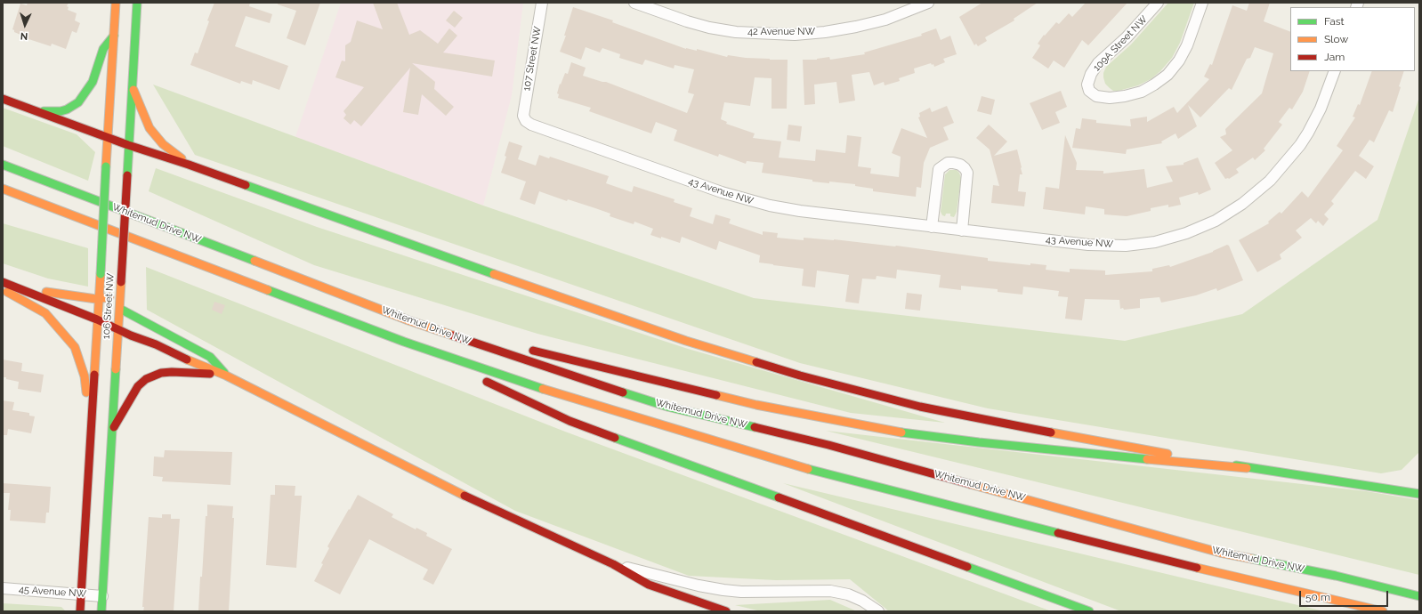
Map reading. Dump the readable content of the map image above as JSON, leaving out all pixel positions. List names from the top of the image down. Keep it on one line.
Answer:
{"streets":{"main road":["Whitemud Drive NW","106 Street NW"],"street":["42 Avenue NW","109A Street NW","107 Street NW","43 Avenue NW","45 Avenue NW"]},"crossings":[["107 Street NW","43 Avenue NW"],["106 Street NW","45 Avenue NW"]],"legend":["Fast","Slow","Jam"],"scale_bar":"50 m","north":"bottom"}
